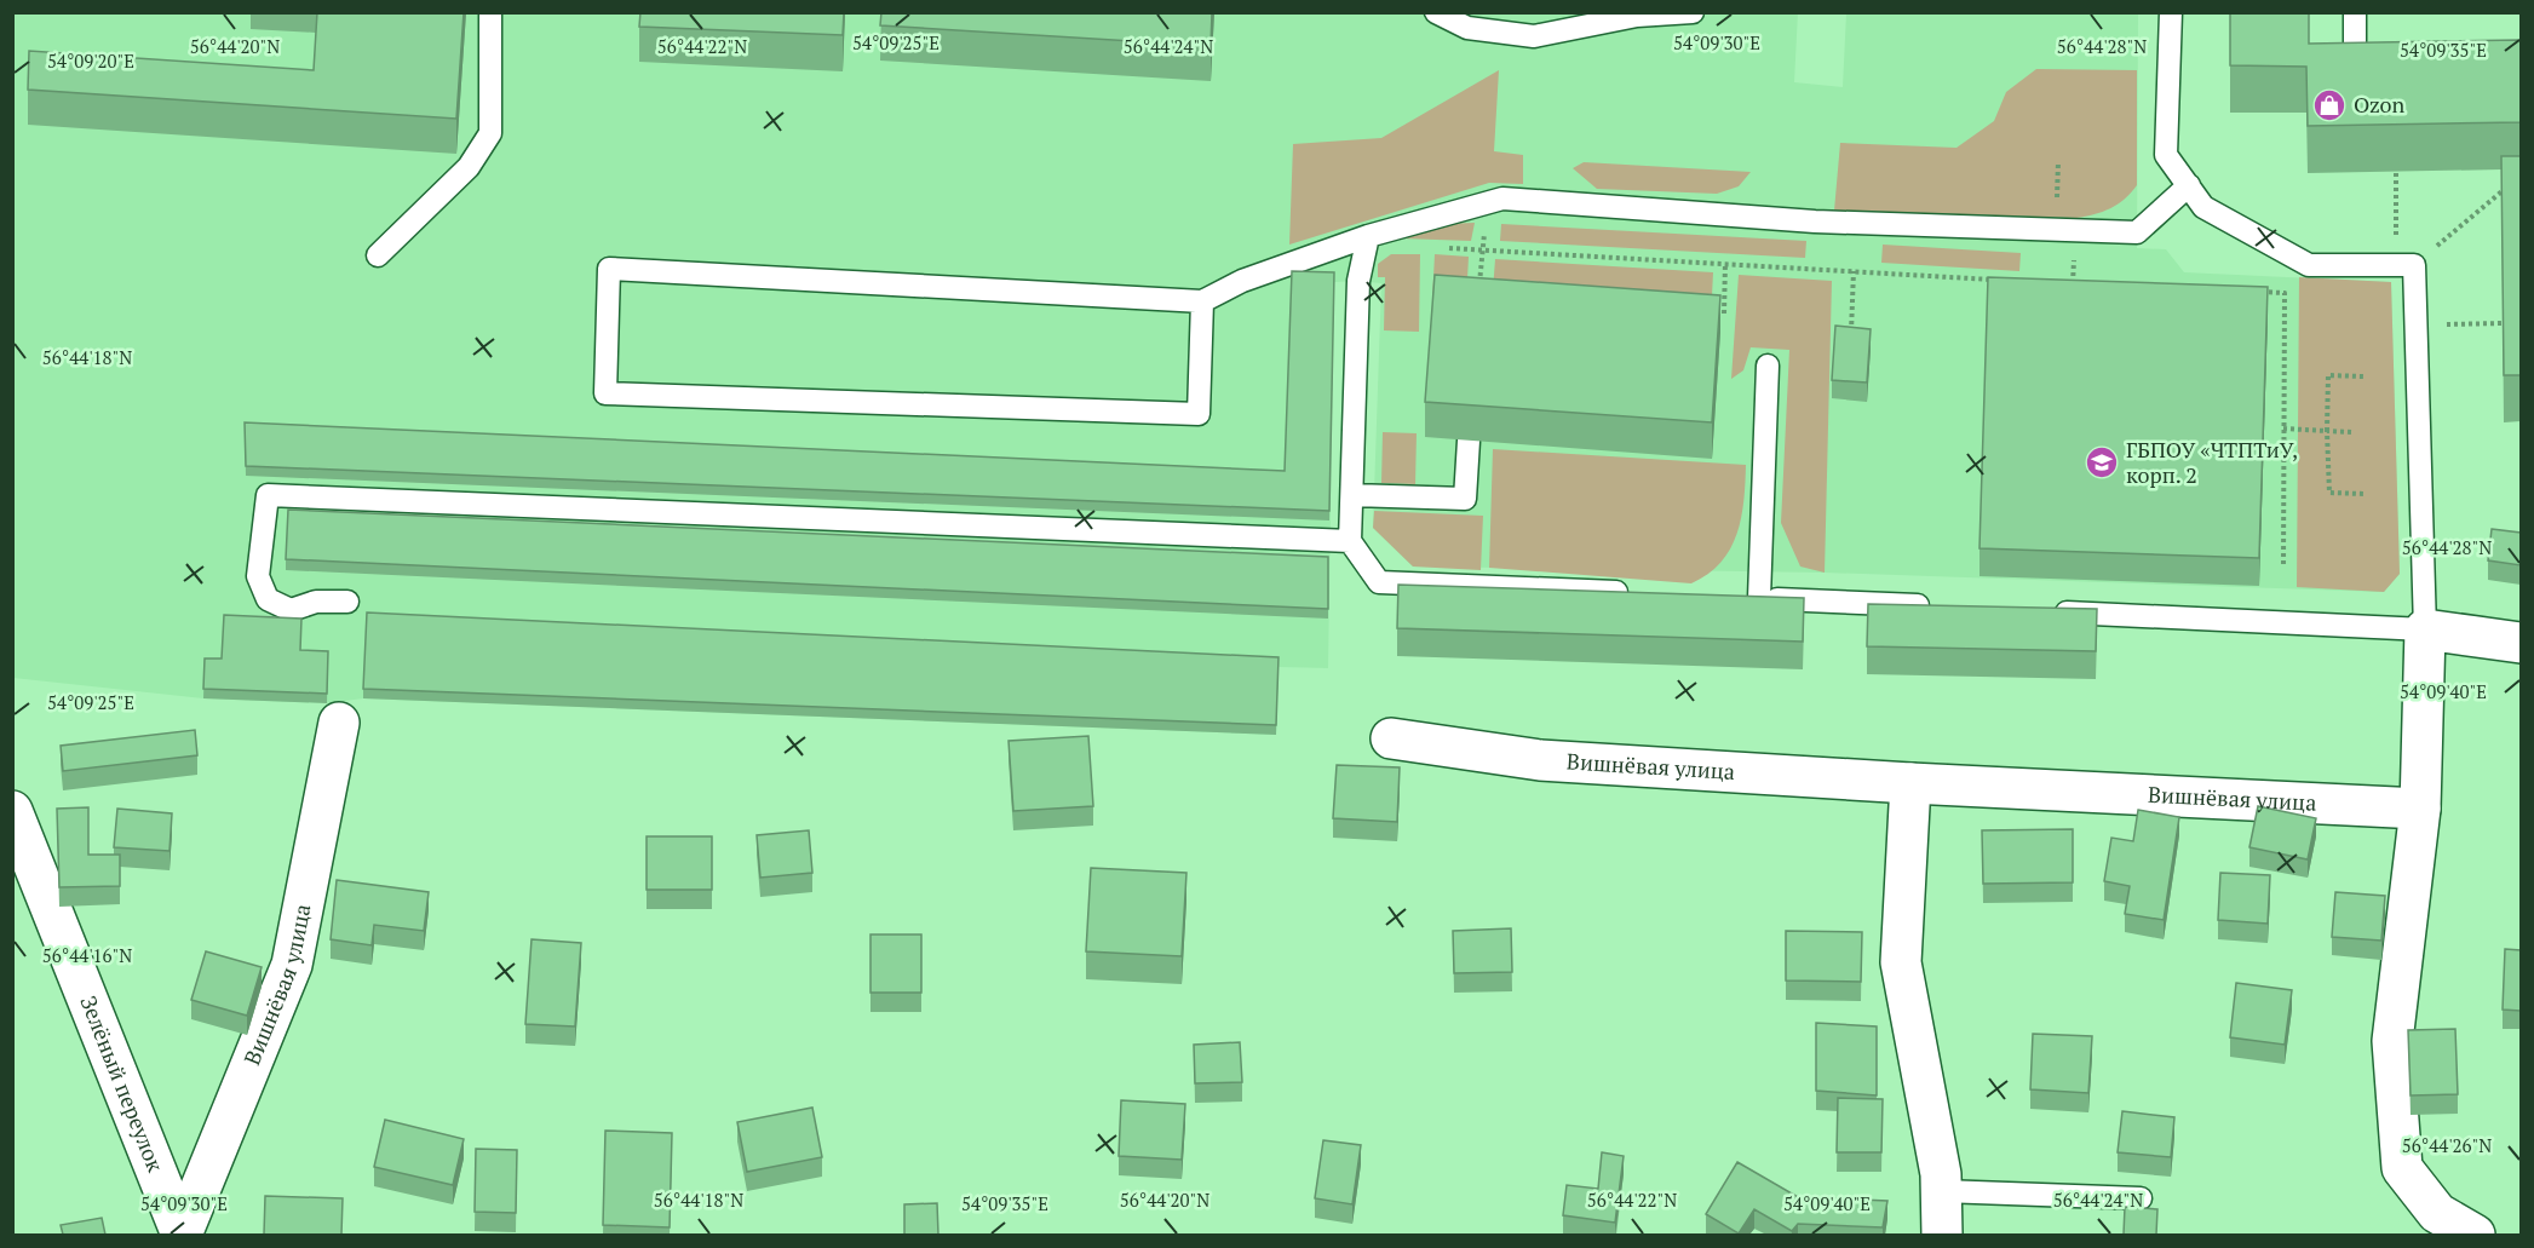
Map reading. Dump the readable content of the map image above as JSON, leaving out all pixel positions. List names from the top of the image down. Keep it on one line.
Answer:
{"streets":{"street":["Вишнёвая улица","Зелёный переулок"]},"crossings":[["Вишнёвая улица","Зелёный переулок"]],"places":{"shop":["Ozon"],"school or university":["ГБПОУ «ЧТПТиУ, корп. 2"]},"coordinates":["54°09'25\"E","54°09'30\"E","56°44'28\"N","56°44'20\"N","56°44'22\"N","56°44'24\"N","54°09'35\"E","54°09'20\"E","56°44'18\"N","54°09'40\"E","56°44'16\"N","56°44'26\"N"]}
